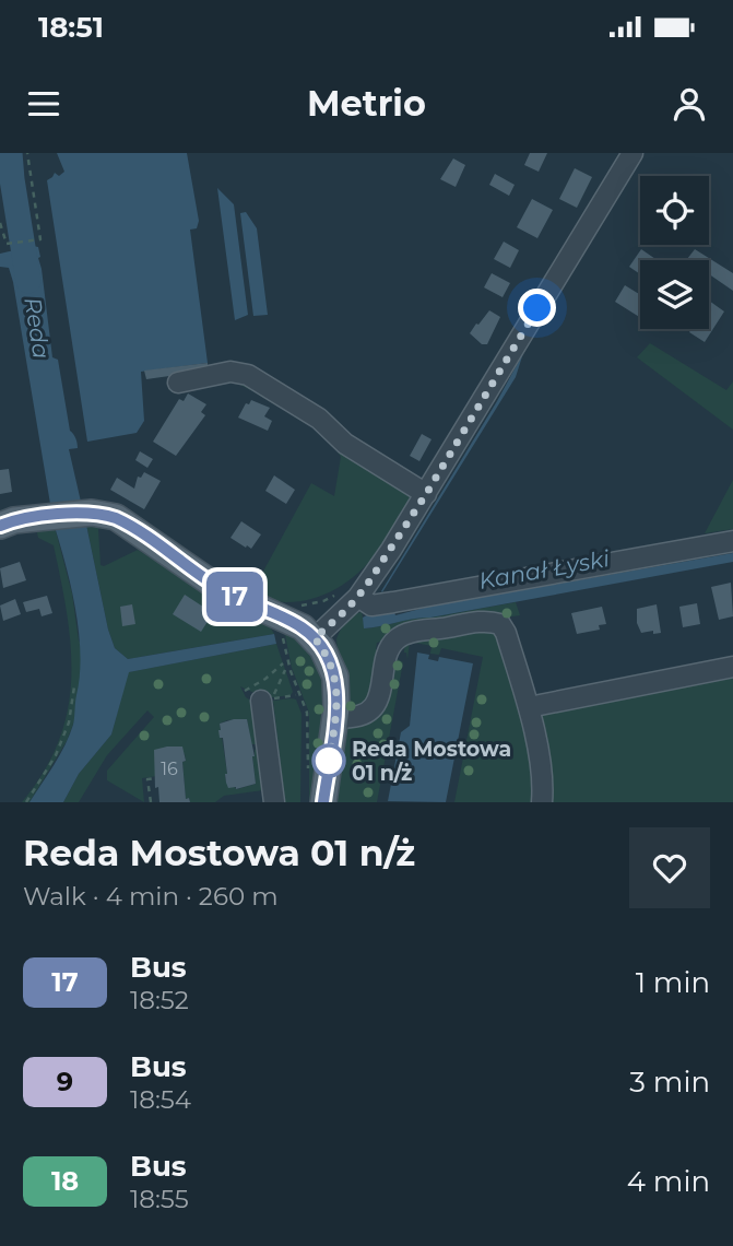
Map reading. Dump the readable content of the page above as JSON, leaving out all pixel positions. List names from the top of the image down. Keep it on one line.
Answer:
{"water":["Reda","Kanał Łyski"],"places":["Reda Mostowa 01 n/ż"],"lines":["bus line 17"],"house_numbers":["16"],"page":{"status":"18:51","header":"Metrio","on_map":"17","heading":["Reda Mostowa 01 n/ż","Walk · 4 min · 260 m"],"list":[{"mark":"17","name":"Bus","note":"18:52","value":"1 min"},{"mark":"9","name":"Bus","note":"18:54","value":"3 min"},{"mark":"18","name":"Bus","note":"18:55","value":"4 min"}]}}
